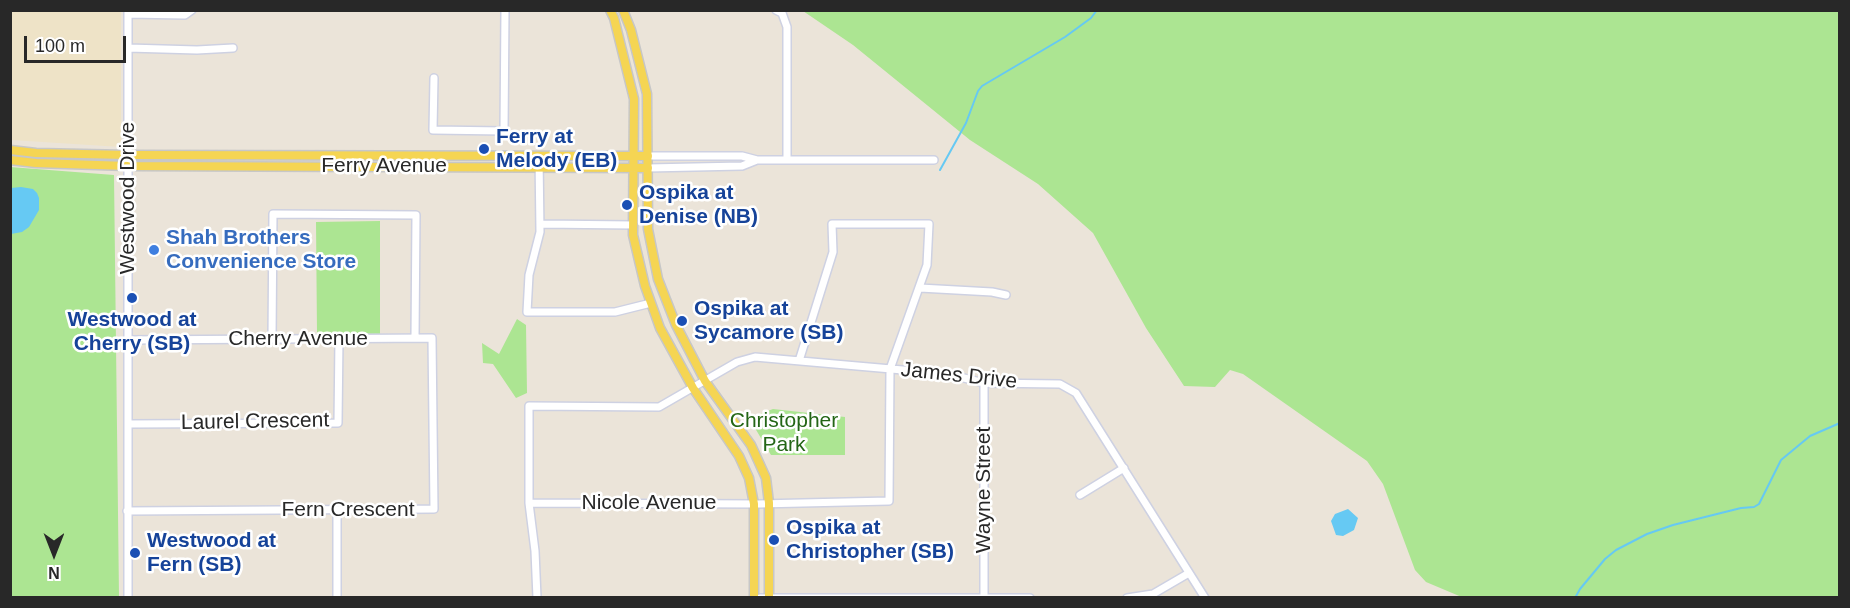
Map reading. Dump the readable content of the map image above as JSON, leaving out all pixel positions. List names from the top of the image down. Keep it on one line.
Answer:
{"streets":{"main road":["Ferry Avenue"],"street":["Westwood Drive","Cherry Avenue","James Drive","Laurel Crescent","Wayne Street","Nicole Avenue","Fern Crescent"]},"crossings":[["Ferry Avenue","Westwood Drive"],["Westwood Drive","Cherry Avenue"],["Westwood Drive","Laurel Crescent"],["Westwood Drive","Fern Crescent"],["Cherry Avenue","Laurel Crescent"],["Cherry Avenue","Fern Crescent"],["James Drive","Wayne Street"],["James Drive","Nicole Avenue"]],"parks":["Christopher Park"],"places":["Ferry at Melody (EB)","Ospika at Denise (NB)","Shah Brothers Convenience Store","Westwood at Cherry (SB)","Ospika at Sycamore (SB)","Ospika at Christopher (SB)","Westwood at Fern (SB)"],"scale_bar":"100 m","north":"bottom"}
